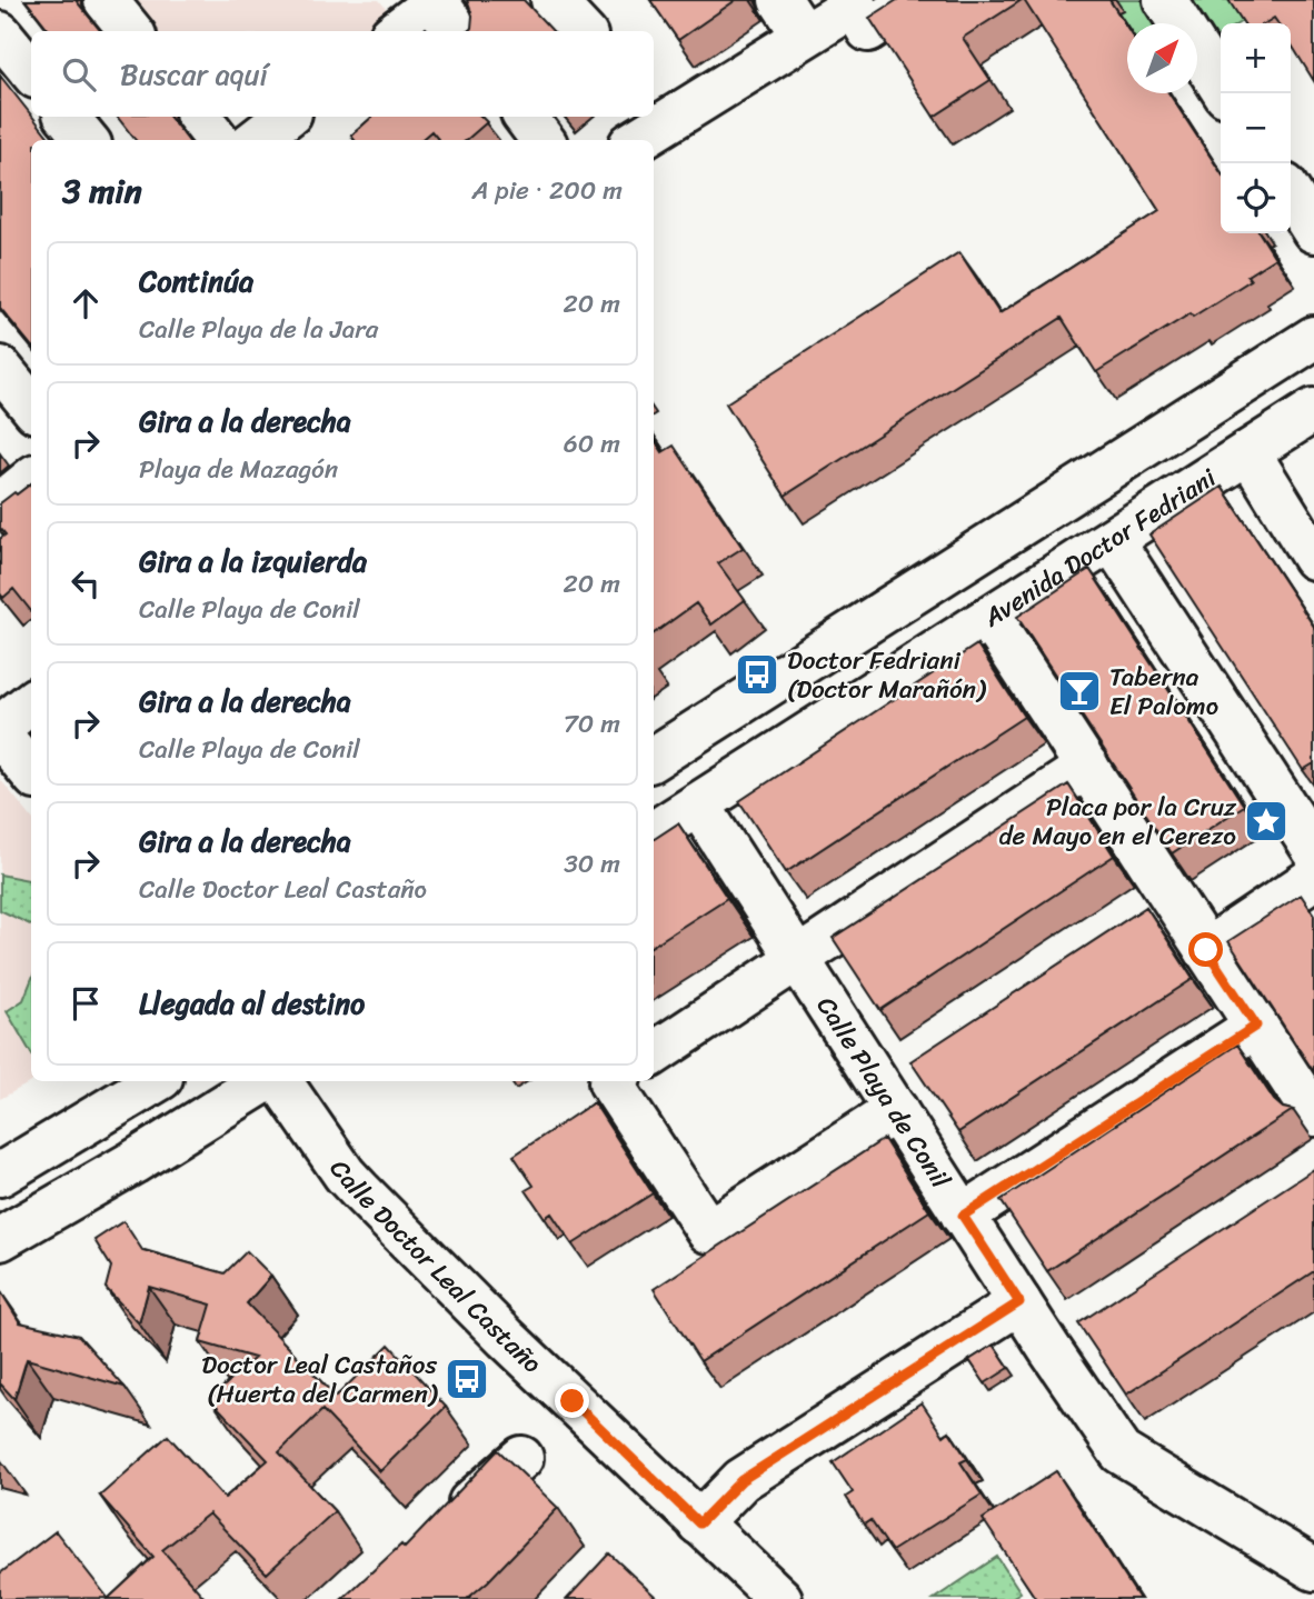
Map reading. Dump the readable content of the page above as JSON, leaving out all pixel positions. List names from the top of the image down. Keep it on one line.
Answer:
{"streets":{"street":["Avenida Doctor Fedriani","Calle Playa de Conil","Calle Doctor Leal Castaño"]},"crossings":[["Avenida Doctor Fedriani","Calle Playa de Conil"]],"places":{"bus stop":["Doctor Fedriani (Doctor Marañón)","Doctor Leal Castaños (Huerta del Carmen)"],"bar":["Taberna El Palomo"],"place":["Placa por la Cruz de Mayo en el Cerezo"]},"north":"top right","page":{"map_buttons":["+","−"],"search":"Buscar aquí","heading":["3 min","A pie · 200 m"],"list":[["Continúa","Calle Playa de la Jara","20 m"],["Gira a la derecha","Playa de Mazagón","60 m"],["Gira a la izquierda","Calle Playa de Conil","20 m"],["Gira a la derecha","Calle Playa de Conil","70 m"],["Gira a la derecha","Calle Doctor Leal Castaño","30 m"],"Llegada al destino"]}}
